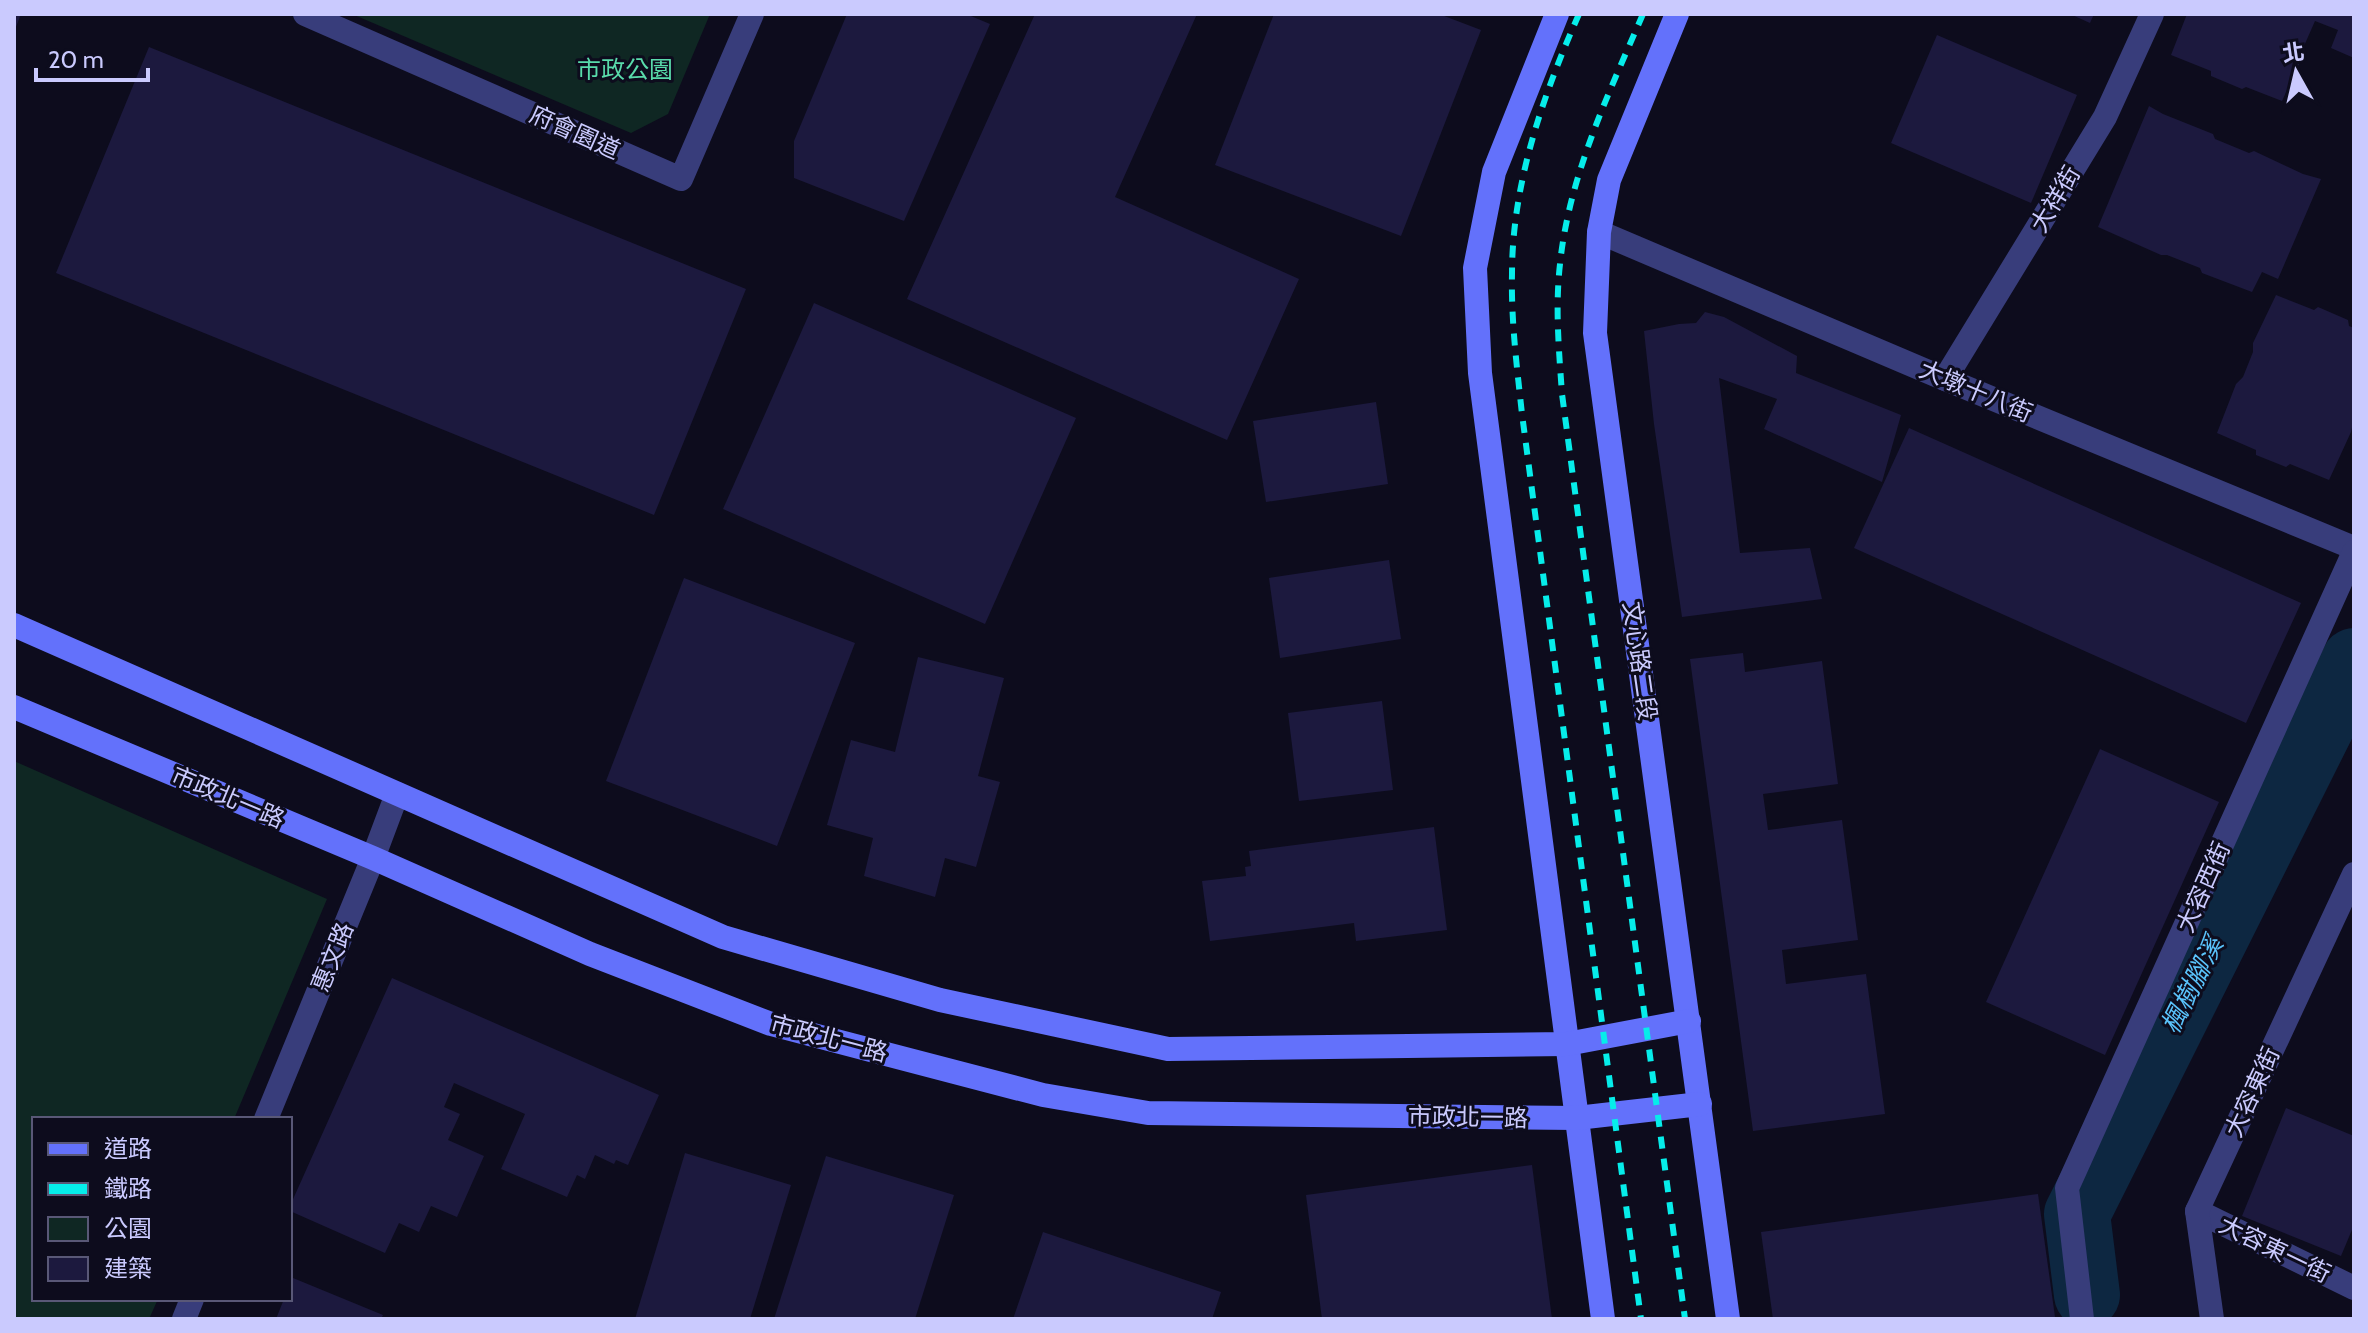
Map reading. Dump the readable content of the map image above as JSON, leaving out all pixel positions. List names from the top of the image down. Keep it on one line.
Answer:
{"streets":{"street":["府會園道","大祥街","大墩十八街","文心路二段","市政北一路","大容西街","惠文路","大容東街","大容東一街"]},"crossings":[["大祥街","大墩十八街"],["大墩十八街","文心路二段"],["大墩十八街","大容西街"],["文心路二段","市政北一路"],["市政北一路","惠文路"],["大容東街","大容東一街"]],"water":["楓樹腳溪"],"parks":["市政公園"],"legend":["道路","鐵路","公園","建築"],"scale_bar":"20 m","north":"top"}
